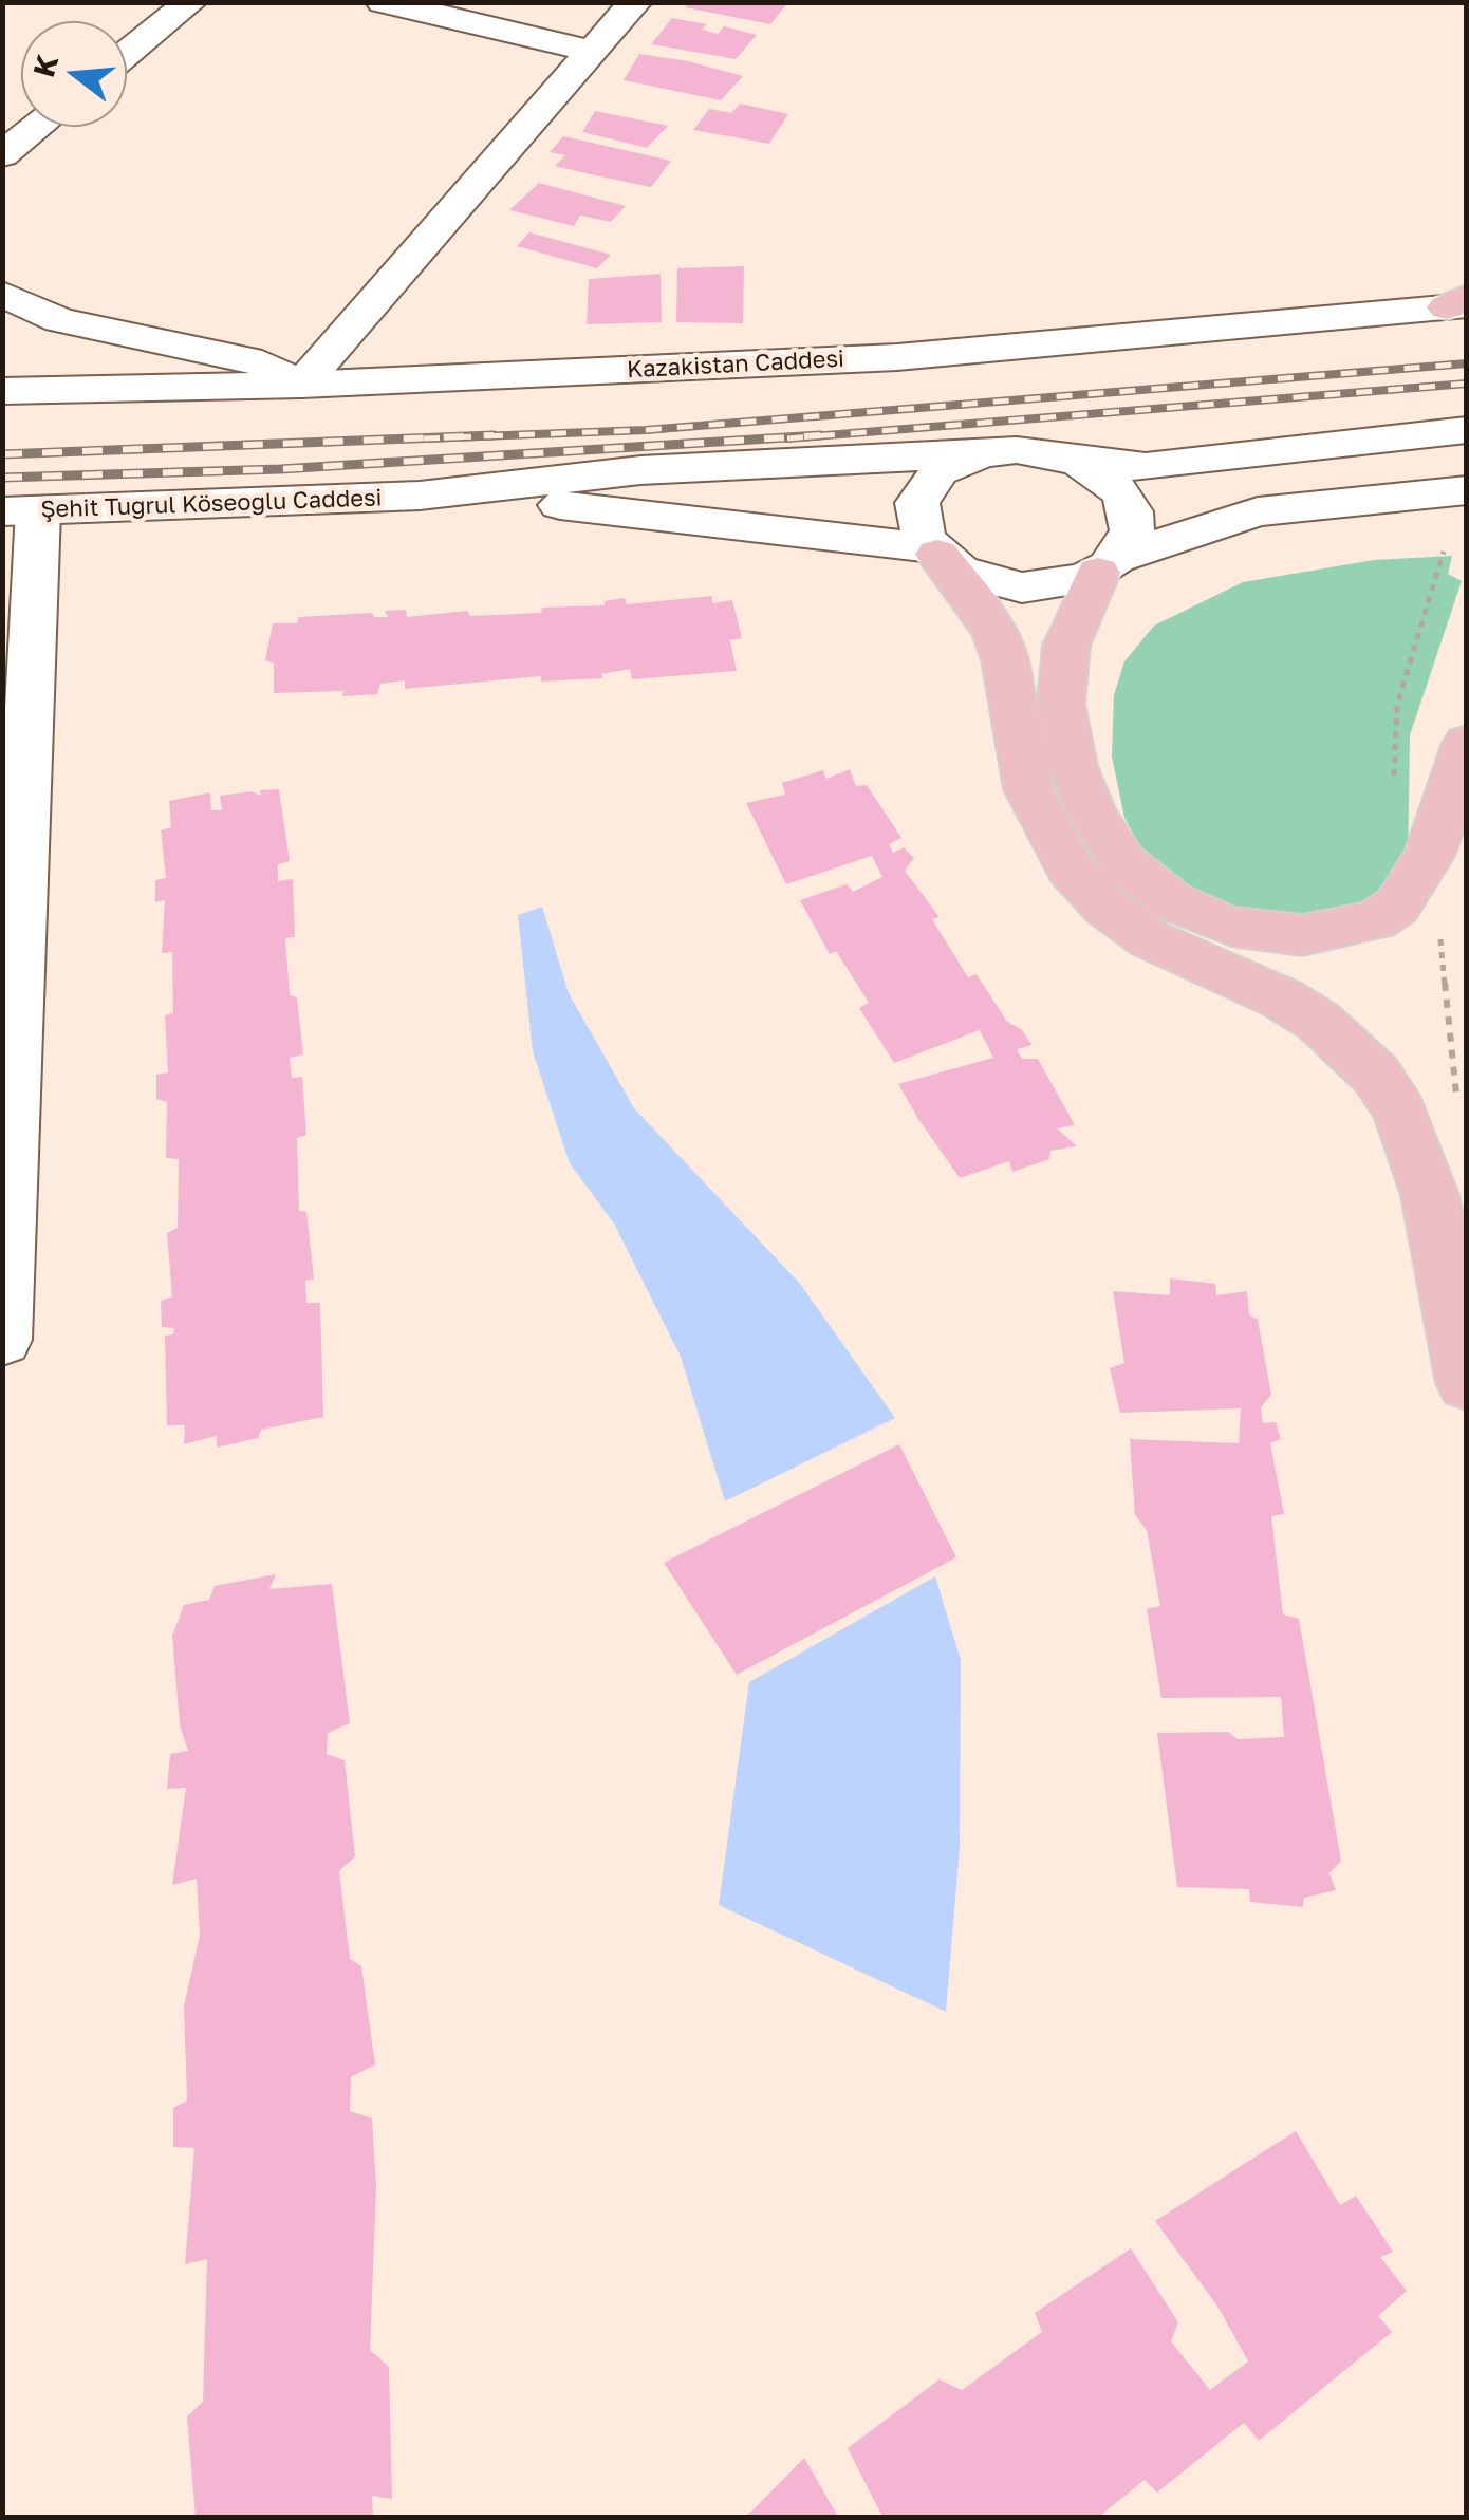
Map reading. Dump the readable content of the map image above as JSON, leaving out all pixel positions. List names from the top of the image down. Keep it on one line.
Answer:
{"streets":{"main road":["Kazakistan Caddesi","Şehit Tuğrul Köseoğlu Caddesi"]},"north":"left"}
